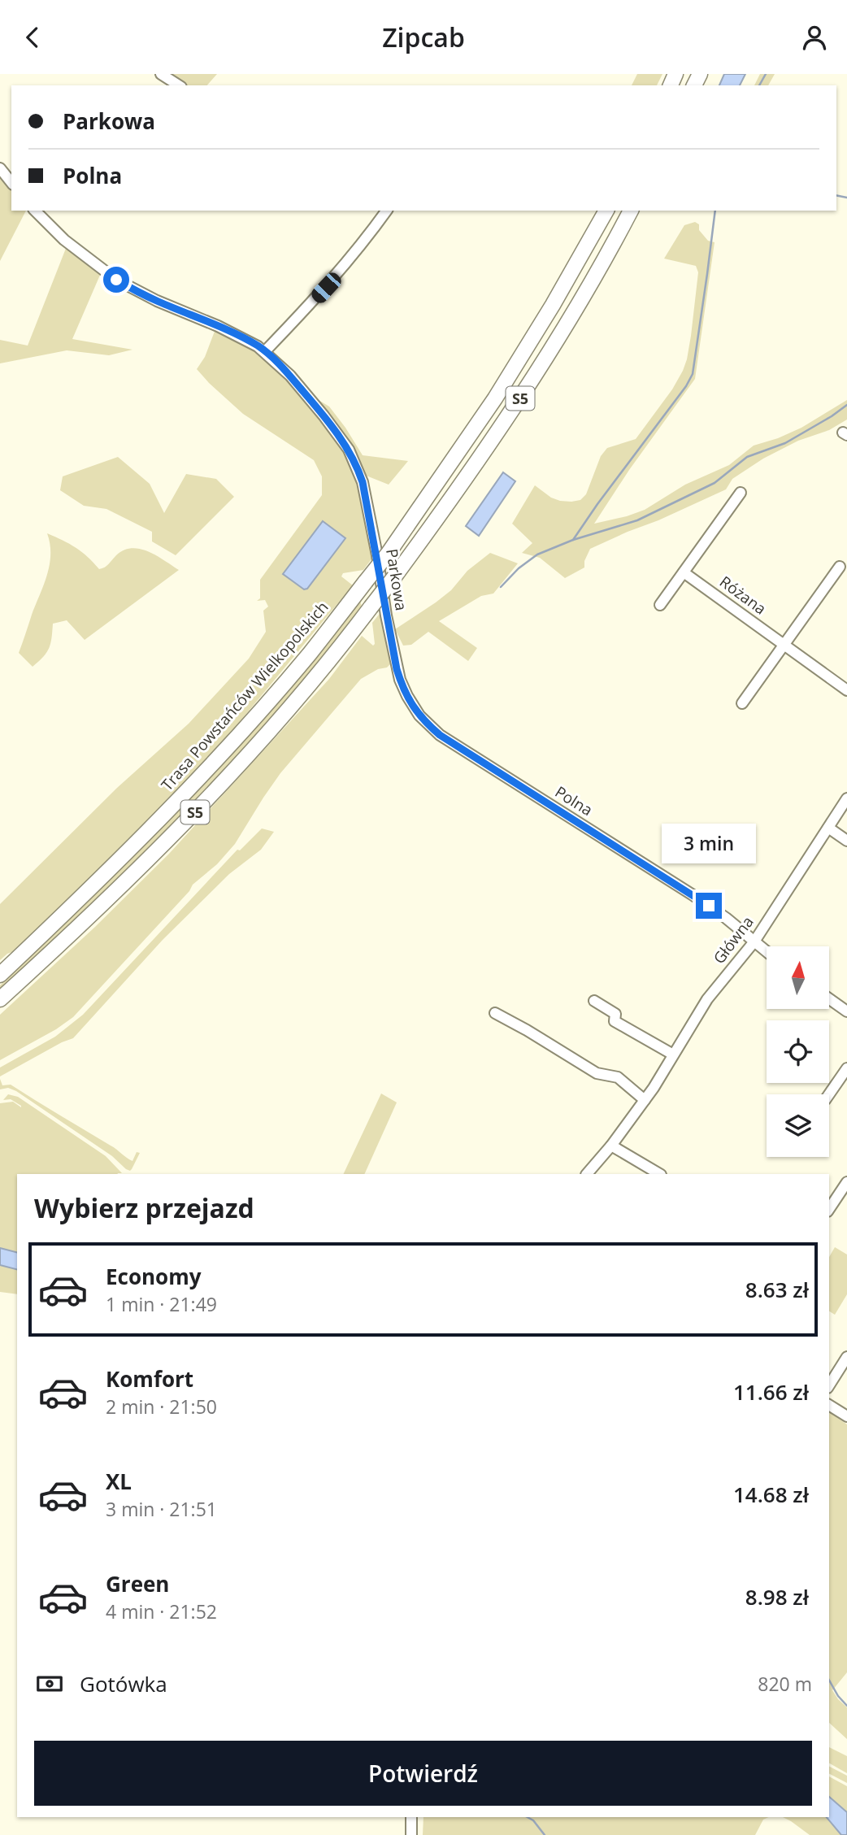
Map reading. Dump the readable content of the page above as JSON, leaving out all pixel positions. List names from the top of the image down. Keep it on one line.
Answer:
{"streets":{"highway":["S5","Trasa Powstańców Wielkopolskich"],"street":["Parkowa","Różana","Polna","Główna"]},"crossings":[["Parkowa","Polna"],["Polna","Główna"]],"north":"top","page":{"header":"Zipcab","banner":["Parkowa","Polna"],"bubble":"3 min","heading":"Wybierz przejazd","list":[{"name":"Economy","note":"1 min · 21:49","value":"8.63 zł"},{"name":"Komfort","note":"2 min · 21:50","value":"11.66 zł"},{"name":"XL","note":"3 min · 21:51","value":"14.68 zł"},{"name":"Green","note":"4 min · 21:52","value":"8.98 zł"}],"pay":["Gotówka","820 m"],"buttons":"Potwierdź"}}
